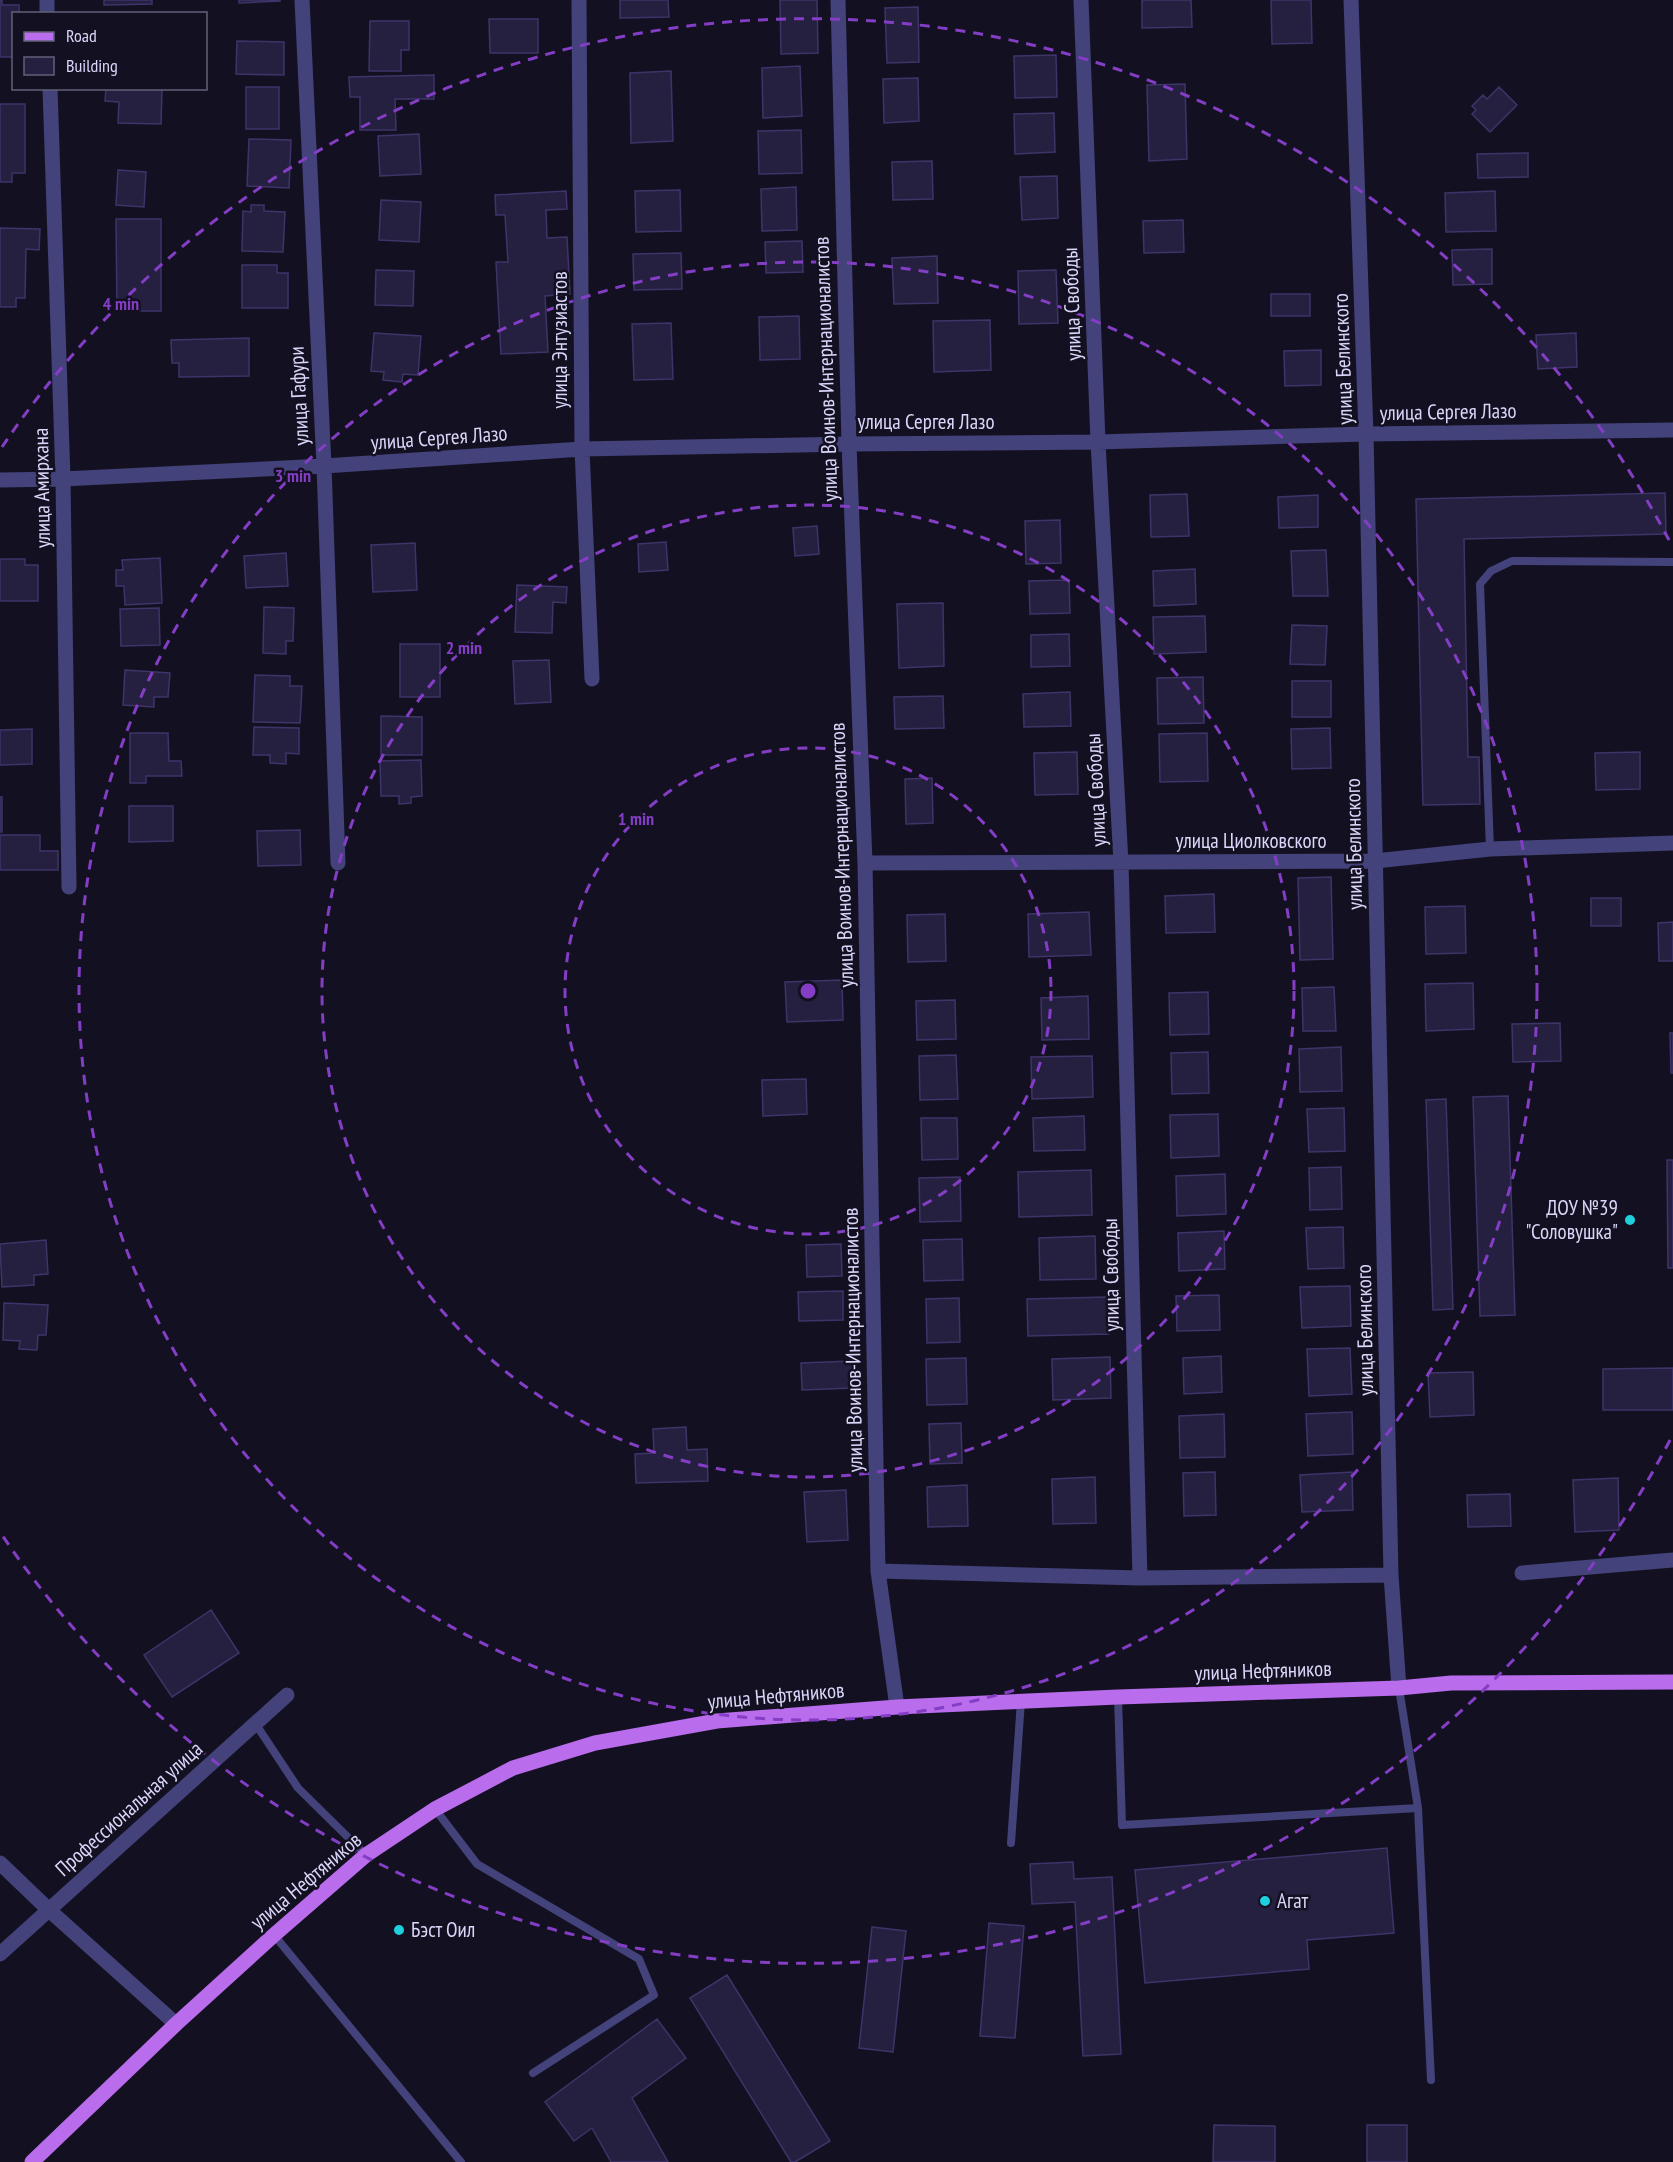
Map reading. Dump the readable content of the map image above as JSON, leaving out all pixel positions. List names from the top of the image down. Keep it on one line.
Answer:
{"streets":{"main road":["улица Нефтяников"],"street":["улица Свободы","улица Энтузиастов","улица Белинского","улица Воинов-Интернационалистов","улица Гафури","улица Сергея Лазо","улица Амирхана","улица Циолковского","Профессиональная улица"]},"crossings":[["улица Свободы","улица Сергея Лазо"],["улица Свободы","улица Циолковского"],["улица Энтузиастов","улица Сергея Лазо"],["улица Белинского","улица Сергея Лазо"],["улица Белинского","улица Циолковского"],["улица Белинского","улица Нефтяников"],["улица Воинов-Интернационалистов","улица Сергея Лазо"],["улица Воинов-Интернационалистов","улица Циолковского"],["улица Воинов-Интернационалистов","улица Нефтяников"],["улица Гафури","улица Сергея Лазо"],["улица Сергея Лазо","улица Амирхана"]],"places":["ДОУ №39 \"Соловушка\"","Агат","Бэст Оил"],"legend":["Road","Building"],"rings":["4 min","3 min","2 min","1 min"]}
